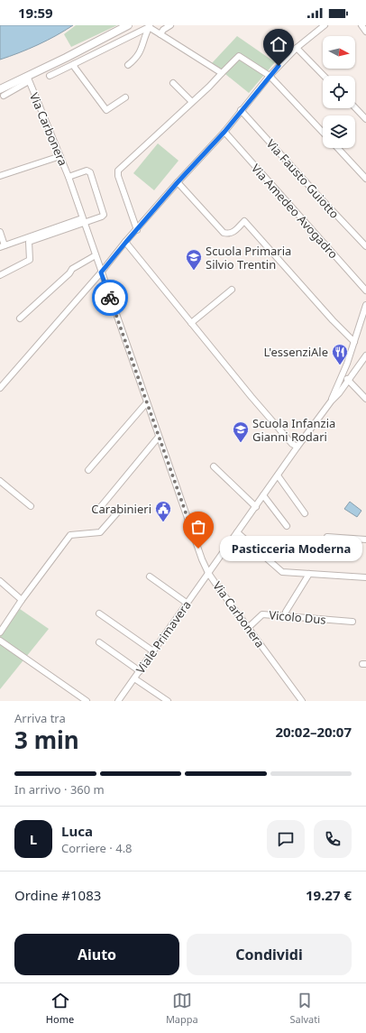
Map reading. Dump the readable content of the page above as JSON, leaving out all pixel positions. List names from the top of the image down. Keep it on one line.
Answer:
{"streets":{"street":["Via Carbonera","Via Fausto Guiotto","Via Amedeo Avogadro","Vicolo Dus","Viale Primavera"]},"crossings":[["Via Carbonera","Vicolo Dus"],["Via Carbonera","Viale Primavera"]],"places":{"school or university":["Scuola Primaria Silvio Trentin","Scuola Infanzia Gianni Rodari"],"restaurant":["L'essenziAle"],"public building":["Carabinieri"],"other":["Pasticceria Moderna"]},"north":"right","page":{"status":"19:59","bubble":"Pasticceria Moderna","heading":["3 min","Arriva tra","20:02–20:07"],"panel":["Luca","Corriere · 4.8","Ordine #1083","19.27 €"],"bar":"In arrivo · 360 m","round":"L","buttons":["Aiuto","Condividi"],"tabs":["Home","Mappa","Salvati"]}}
